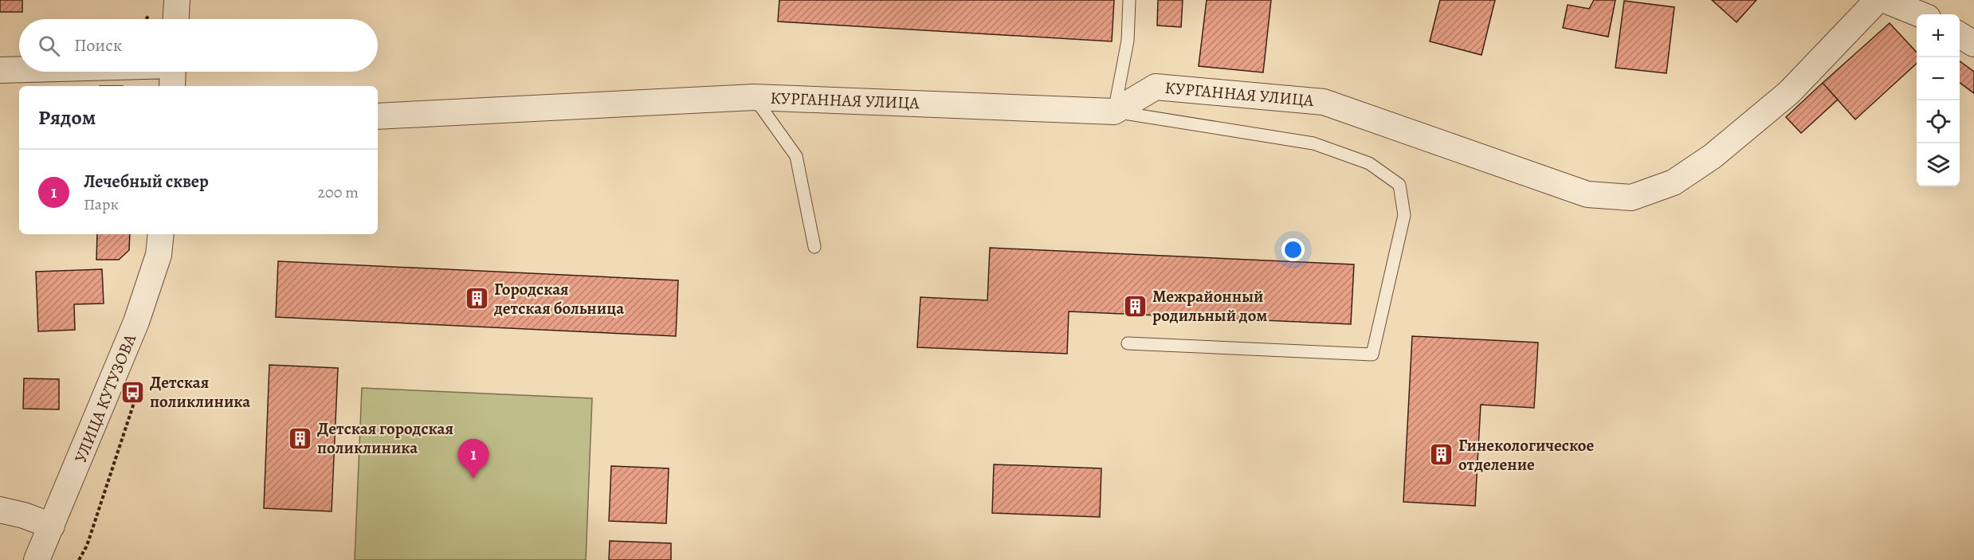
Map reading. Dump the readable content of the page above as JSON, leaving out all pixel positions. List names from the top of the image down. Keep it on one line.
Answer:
{"streets":{"street":["КУРГАННАЯ УЛИЦА","УЛИЦА КУТУЗОВА"]},"places":{"building":["Городская детская больница","Межрайонный родильный дом","Детская городская поликлиника","Гинекологическое отделение"],"bus stop":["Детская поликлиника"]},"page":{"map_buttons":["+","−"],"search":"Поиск","heading":"Рядом","list":[{"mark":"1","name":"Лечебный сквер","note":"Парк","value":"200 m"}],"pins":"1"}}
